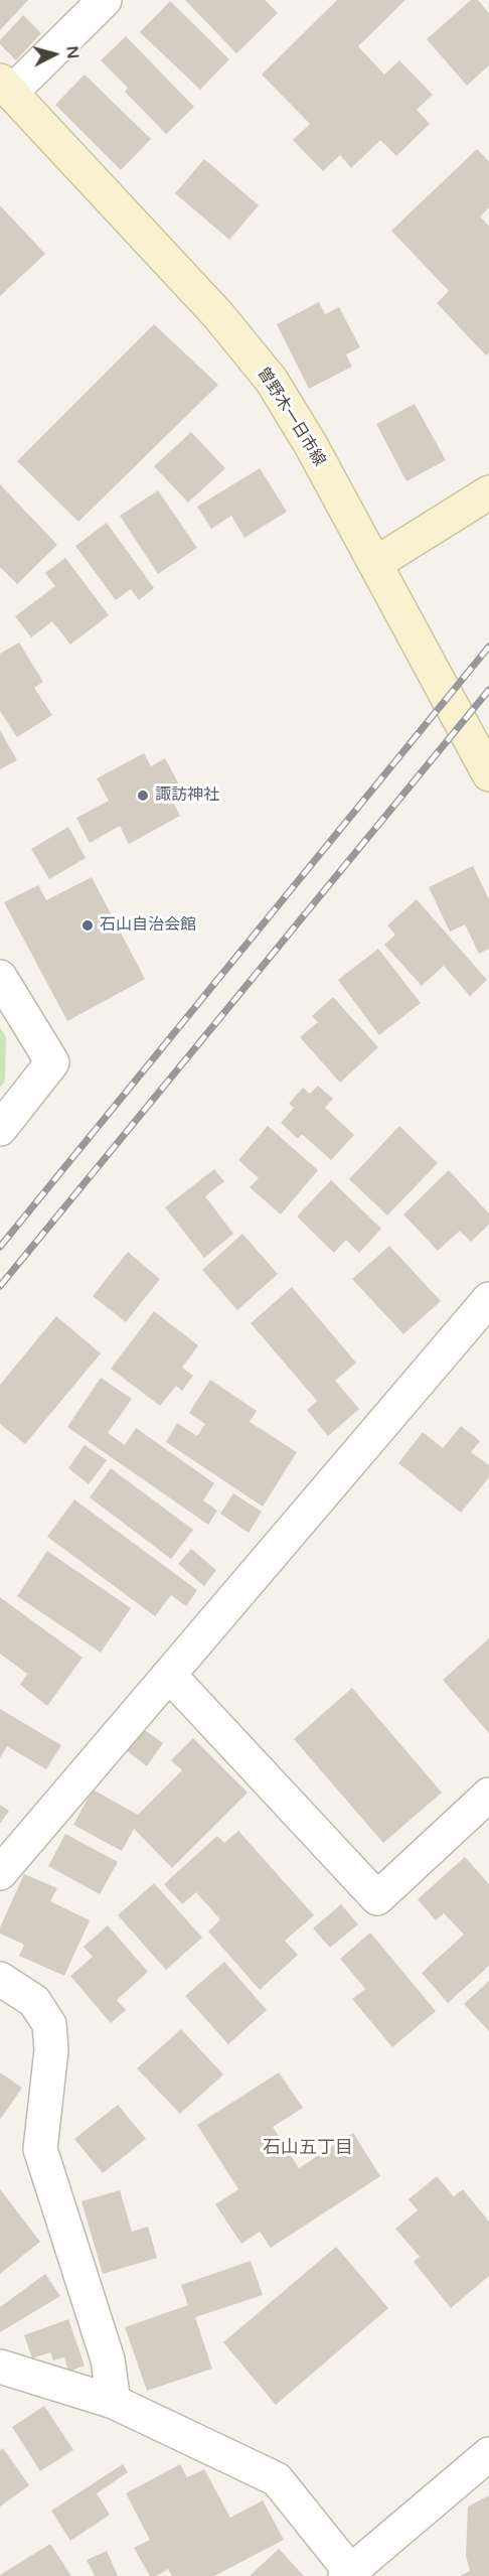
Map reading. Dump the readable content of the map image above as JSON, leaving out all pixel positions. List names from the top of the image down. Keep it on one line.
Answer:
{"streets":{"main road":["曽野木一日市線"]},"districts":["石山五丁目"],"places":["諏訪神社","石山自治会館"],"north":"right"}
